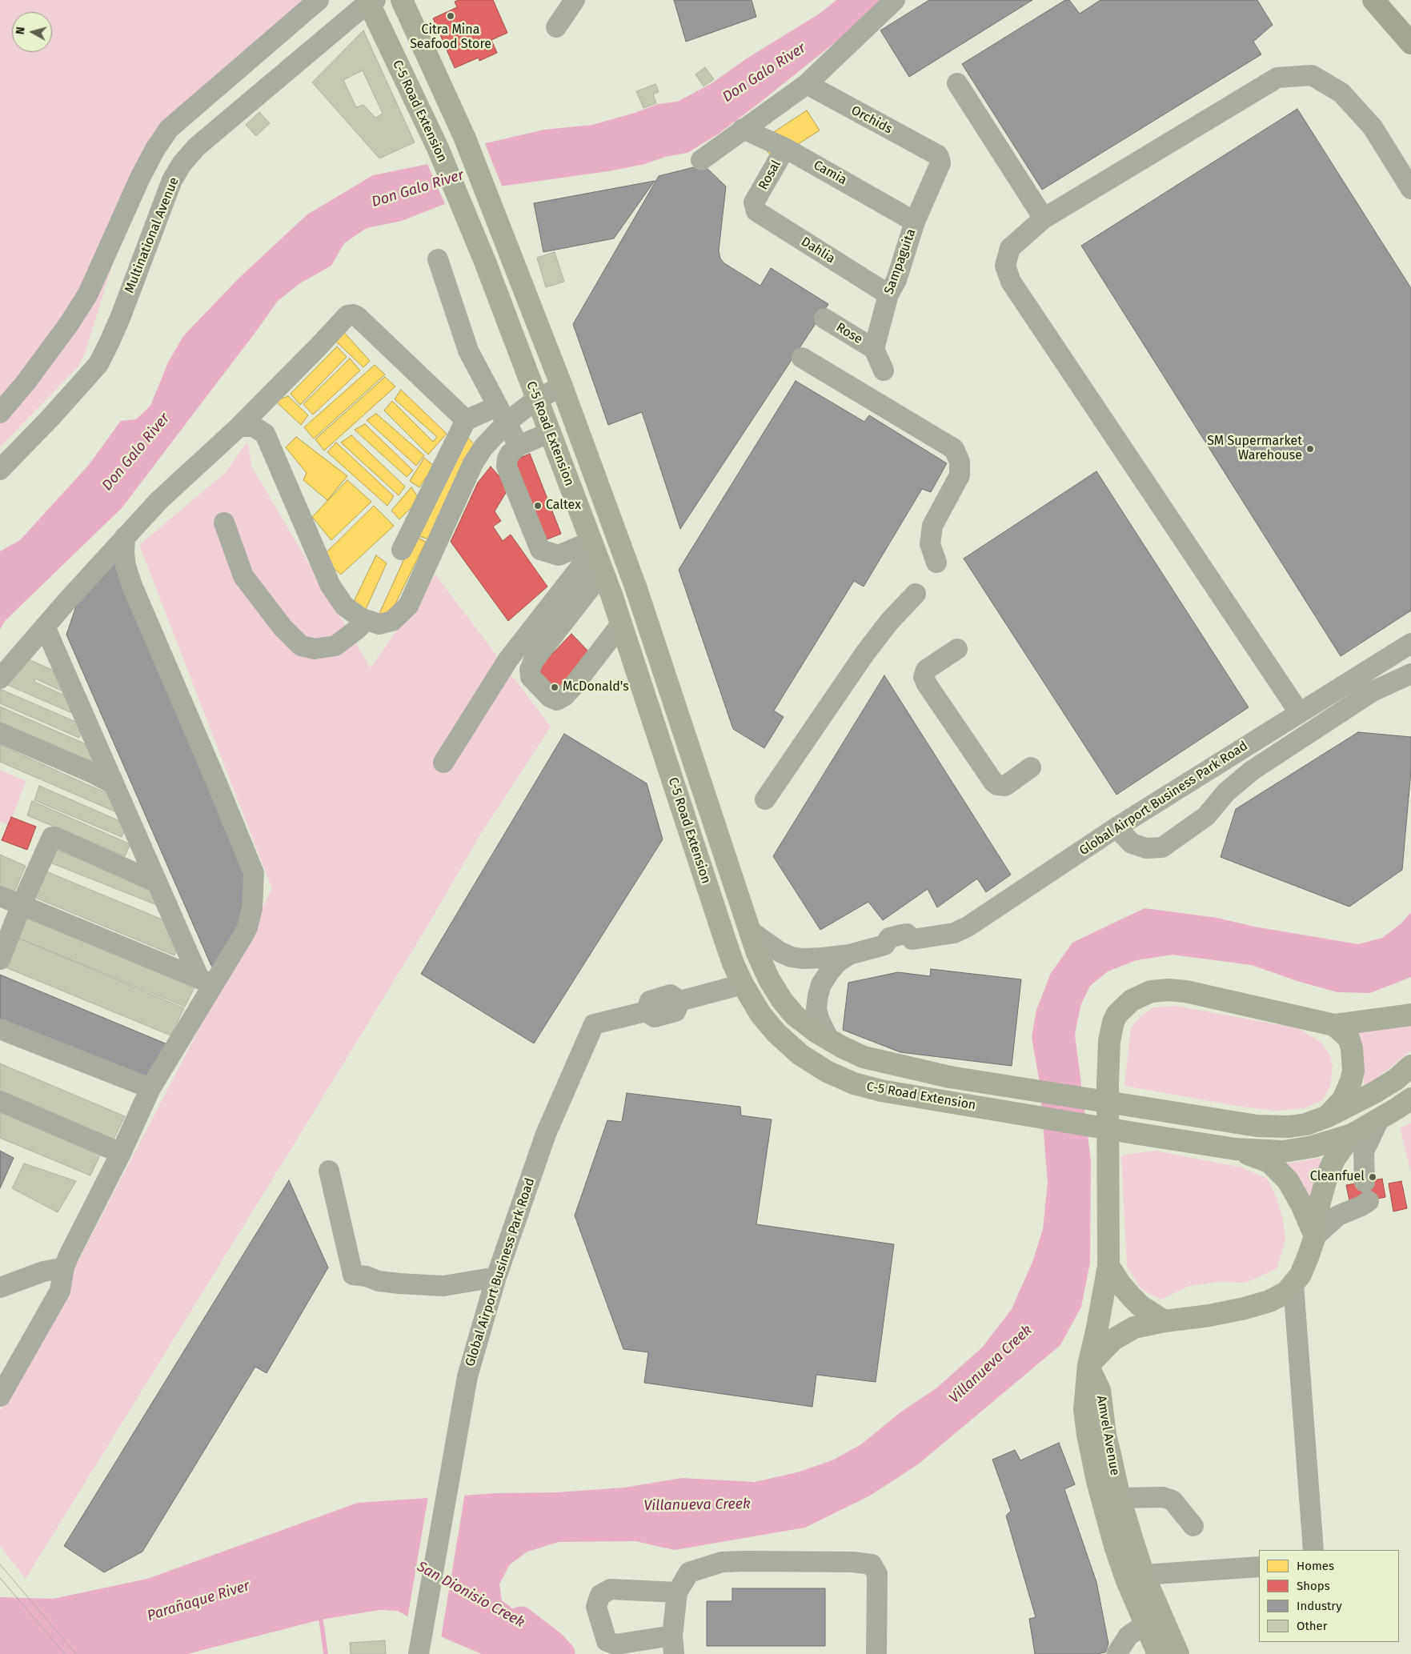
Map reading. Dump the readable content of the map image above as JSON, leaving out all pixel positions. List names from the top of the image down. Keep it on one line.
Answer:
{"streets":{"main road":["C-5 Road Extension","Amvel Avenue"],"street":["Orchids","Camia","Rosal","Multinational Avenue","Dahlia","Sampaguita","Rose","Global Airport Business Park Road"]},"crossings":[["C-5 Road Extension","Multinational Avenue"],["C-5 Road Extension","Global Airport Business Park Road"],["Orchids","Sampaguita"],["Camia","Rosal"],["Camia","Sampaguita"],["Rosal","Dahlia"],["Dahlia","Sampaguita"],["Sampaguita","Rose"]],"water":["Don Galo River","Villanueva Creek","San Dionisio Creek","Parañaque River"],"places":["Citra Mina Seafood Store","SM Supermarket Warehouse","Caltex","McDonald's","Cleanfuel"],"legend":["Homes","Shops","Industry","Other"],"north":"left"}
